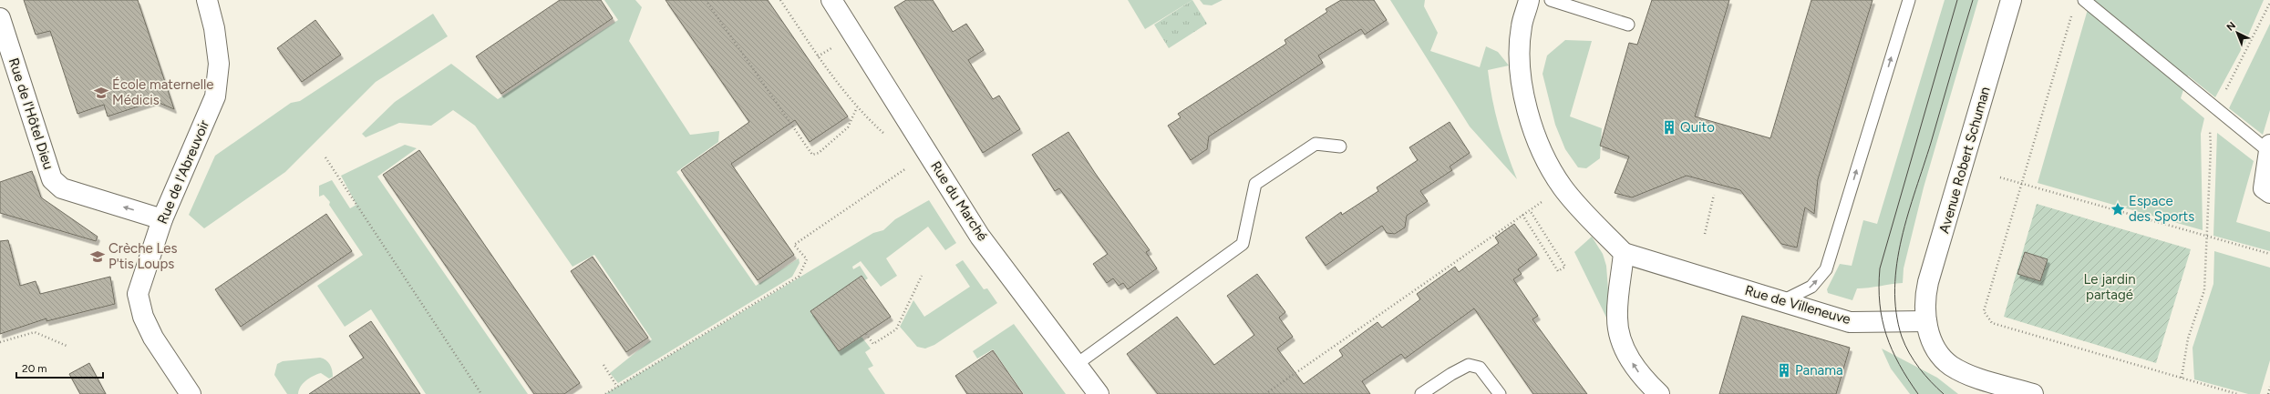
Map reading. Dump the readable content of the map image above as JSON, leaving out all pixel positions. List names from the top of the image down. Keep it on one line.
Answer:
{"streets":{"street":["Rue de l'Hôtel Dieu","Avenue Robert Schuman","Rue de l'Abreuvoir","Rue du Marché","Rue de Villeneuve"]},"crossings":[["Rue de l'Hôtel Dieu","Rue de l'Abreuvoir"],["Avenue Robert Schuman","Rue de Villeneuve"]],"one_way":["Rue de l'Hôtel Dieu"],"parks":["Le jardin partagé"],"places":{"school or university":["École maternelle Médicis","Crèche Les P'tis Loups"],"building":["Quito","Panama"],"place":["Espace des Sports"]},"scale_bar":"20 m","north":"top left"}
